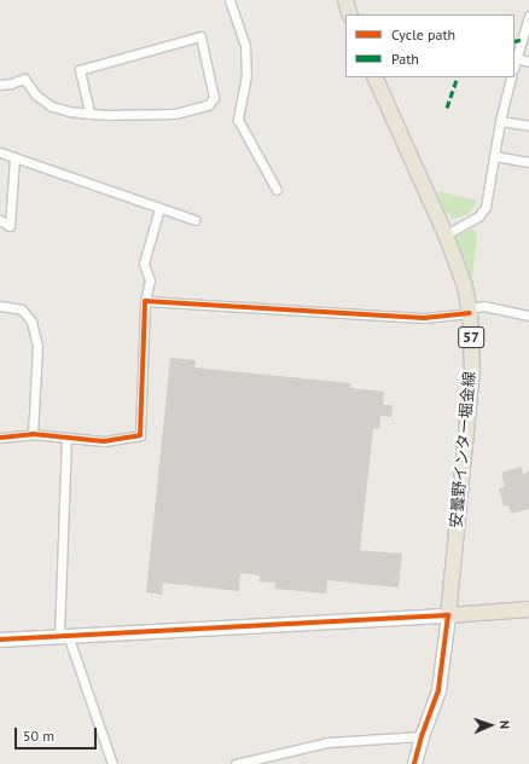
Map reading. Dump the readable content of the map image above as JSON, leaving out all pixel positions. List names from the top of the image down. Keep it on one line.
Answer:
{"streets":{"main road":["57","安曇野インター堀金線"]},"legend":["Cycle path","Path"],"scale_bar":"50 m","north":"right"}
